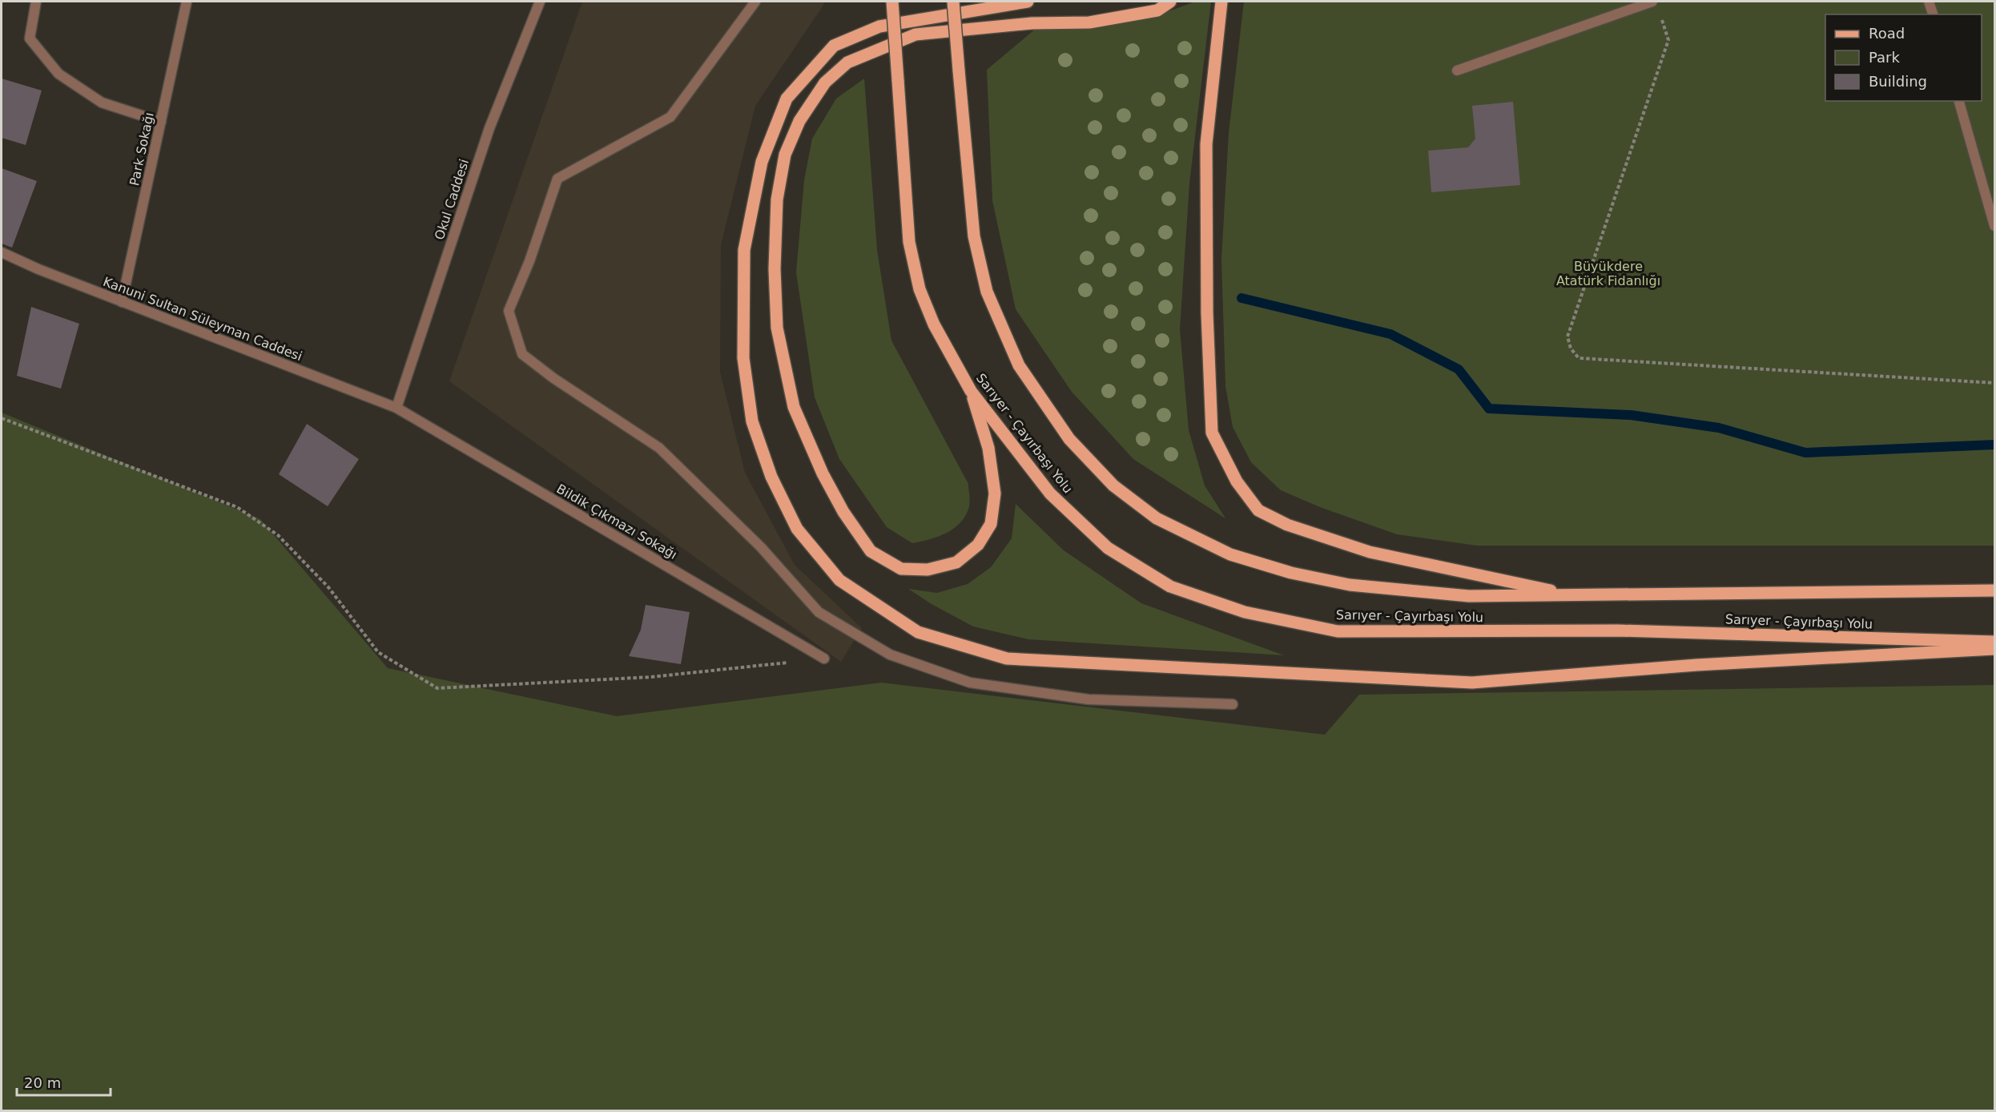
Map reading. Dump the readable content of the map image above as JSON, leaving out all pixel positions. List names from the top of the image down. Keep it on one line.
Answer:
{"streets":{"main road":["Sarıyer - Çayırbaşı Yolu"],"street":["Park Sokağı","Okul Caddesi","Kanuni Sultan Süleyman Caddesi","Bildik Çıkmazı Sokağı"]},"crossings":[["Park Sokağı","Kanuni Sultan Süleyman Caddesi"],["Okul Caddesi","Kanuni Sultan Süleyman Caddesi"],["Okul Caddesi","Bildik Çıkmazı Sokağı"],["Kanuni Sultan Süleyman Caddesi","Bildik Çıkmazı Sokağı"]],"parks":["Büyükdere Atatürk Fidanlığı"],"legend":["Road","Park","Building"],"scale_bar":"20 m"}
